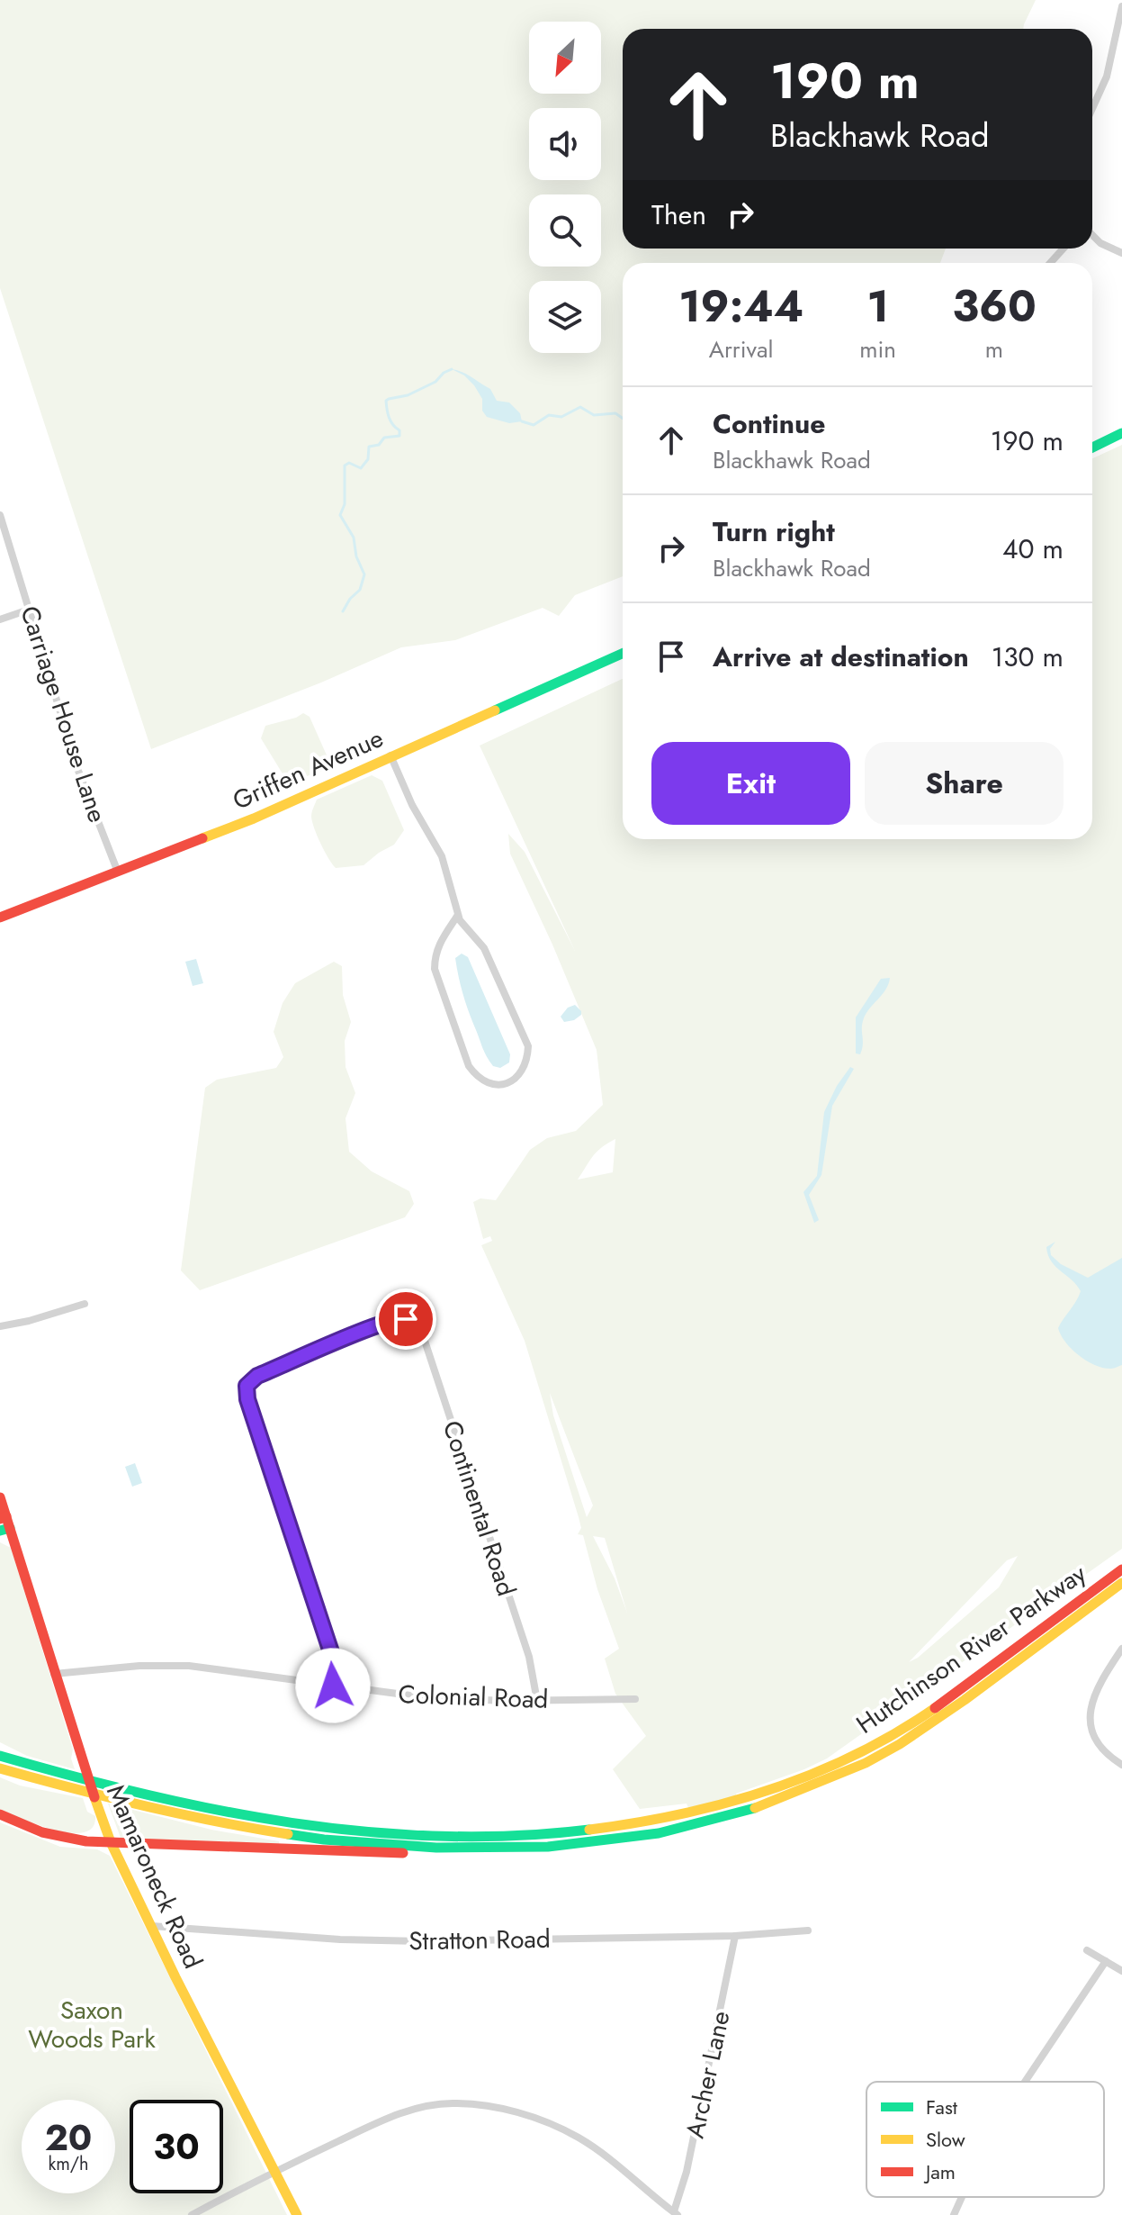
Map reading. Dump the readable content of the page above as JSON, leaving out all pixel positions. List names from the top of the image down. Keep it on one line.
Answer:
{"streets":{"main road":["Griffen Avenue","Hutchinson River Parkway","Mamaroneck Road"],"street":["Carriage House Lane","Continental Road","Colonial Road","Stratton Road","Archer Lane"]},"crossings":[["Carriage House Lane","Griffen Avenue"],["Continental Road","Colonial Road"],["Colonial Road","Mamaroneck Road"],["Mamaroneck Road","Stratton Road"],["Stratton Road","Archer Lane"]],"parks":["Saxon Woods Park"],"legend":["Fast","Slow","Jam"],"north":"bottom left","page":{"turn":["190 m","Blackhawk Road"],"then":"Then","eta":["19:44","Arrival","1","min","360","m"],"list":[{"name":"Continue","note":"Blackhawk Road","value":"190 m"},{"name":"Turn right","note":"Blackhawk Road","value":"40 m"},{"name":"Arrive at destination","value":"130 m"}],"buttons":["Exit","Share"],"speed":"20 km/h","limit":"30"}}
